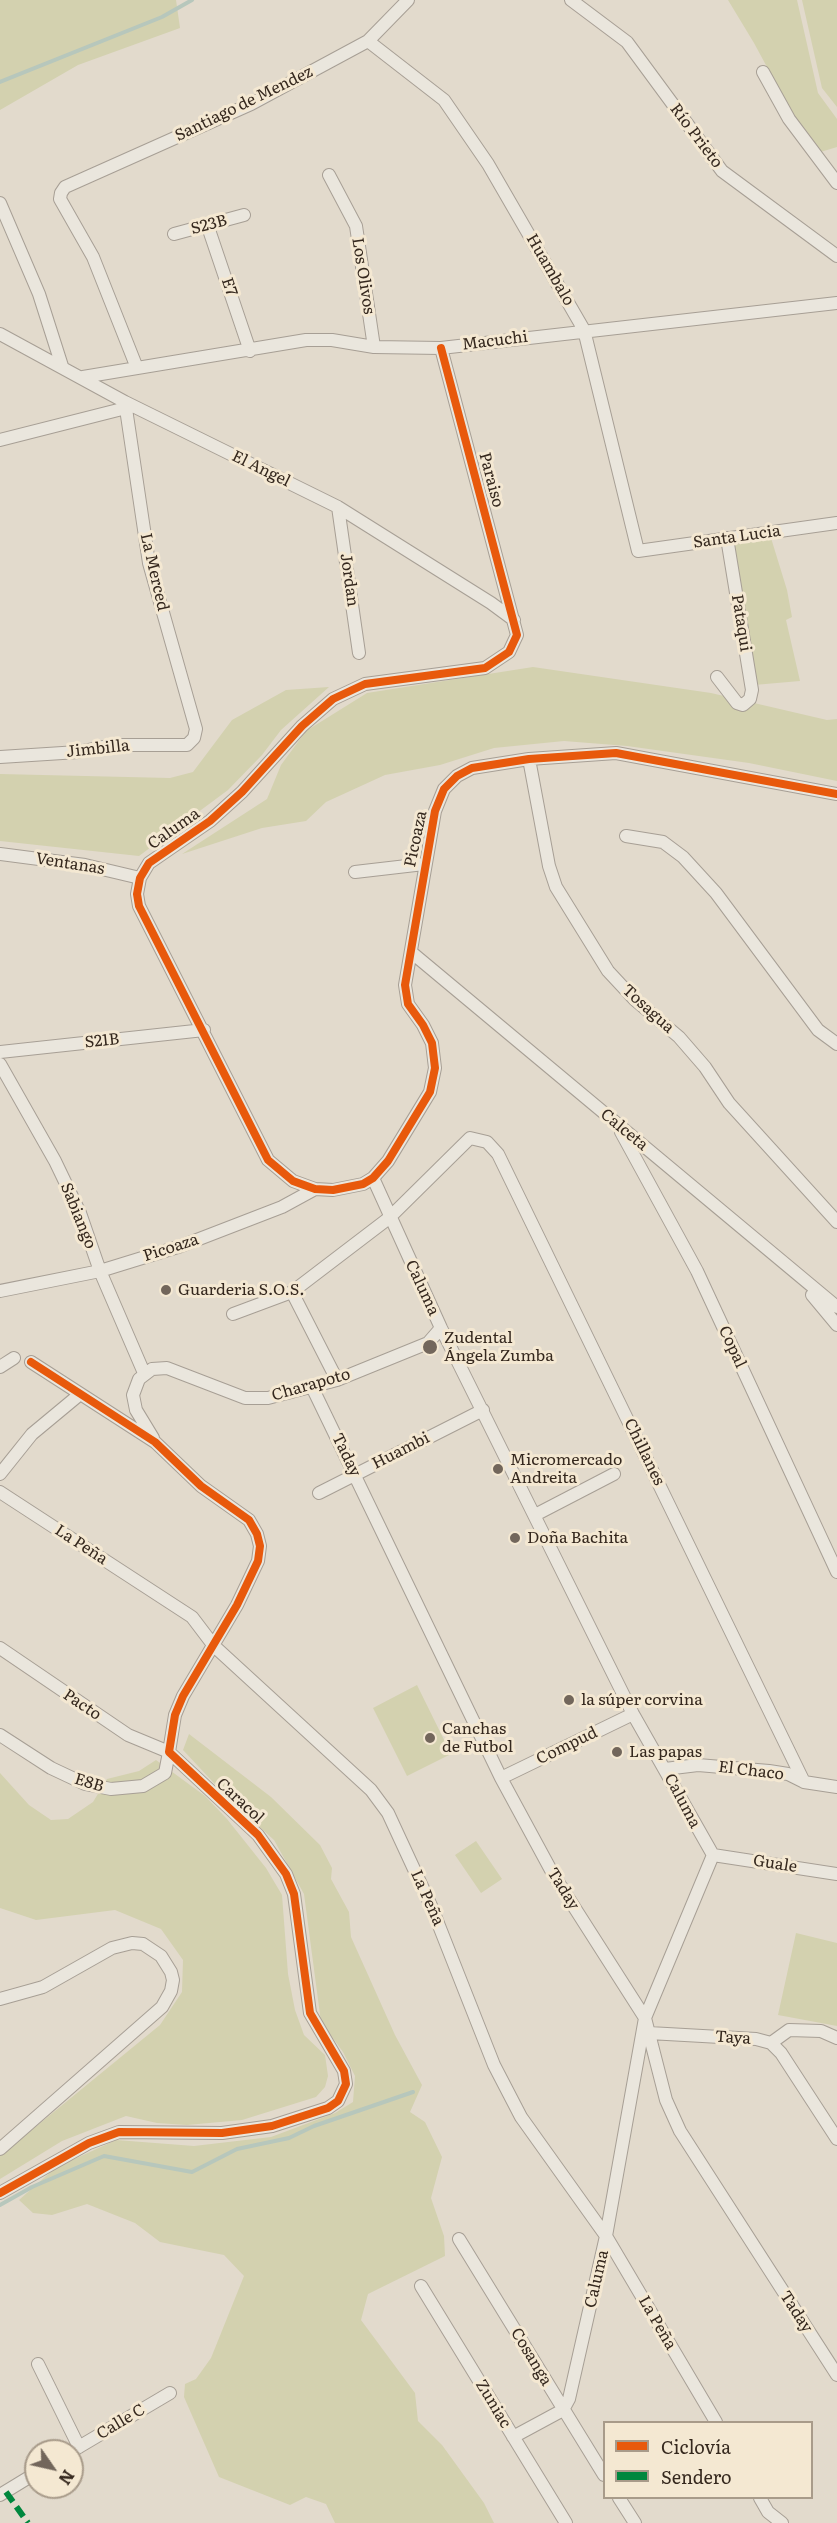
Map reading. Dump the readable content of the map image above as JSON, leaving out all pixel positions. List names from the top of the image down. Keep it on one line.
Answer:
{"streets":{"street":["Santiago de Mendez","Río Prieto","S23B","Huambalo","Los Olivos","E7","Macuchi","El Angel","Paraiso","Santa Lucia","La Merced","Jordan","Pataqui","Jimbilla","Caluma","Picoaza","Ventanas","Tosagua","S21B","Calceta","Sabiango","Copal","Charapoto","Huambi","Chillanes","Taday","La Peña","Pacto","Compud","El Chaco","E8B","Caracol","Guale","Taya","Cosanga","Zuniac","Calle C"]},"crossings":[["Santiago de Mendez","Huambalo"],["Santiago de Mendez","Macuchi"],["S23B","E7"],["Huambalo","Macuchi"],["Huambalo","Santa Lucia"],["Los Olivos","Macuchi"],["E7","Macuchi"],["Macuchi","El Angel"],["Macuchi","Paraiso"],["El Angel","Paraiso"],["El Angel","La Merced"],["El Angel","Jordan"],["El Angel","Caluma"],["Paraiso","Caluma"],["Santa Lucia","Pataqui"],["La Merced","Jimbilla"],["Caluma","Picoaza"],["Caluma","Ventanas"],["Caluma","Charapoto"],["Caluma","Huambi"],["Caluma","Chillanes"],["Caluma","Taday"],["Caluma","La Peña"],["Caluma","Compud"],["Caluma","El Chaco"],["Caluma","Guale"],["Caluma","Cosanga"],["Picoaza","Tosagua"],["Picoaza","Calceta"],["Picoaza","Sabiango"],["Calceta","Copal"],["Sabiango","Charapoto"],["Charapoto","Taday"],["Huambi","Taday"],["Chillanes","El Chaco"],["Taday","Compud"],["Taday","Taya"],["Pacto","E8B"],["Pacto","Caracol"],["E8B","Caracol"]],"places":["Guarderia S.O.S.","Zudental Ángela Zumba","Micromercado Andreita","Doña Bachita","la súper corvina","Canchas de Futbol","Las papas"],"legend":["Ciclovía","Sendero"],"north":"bottom right"}
